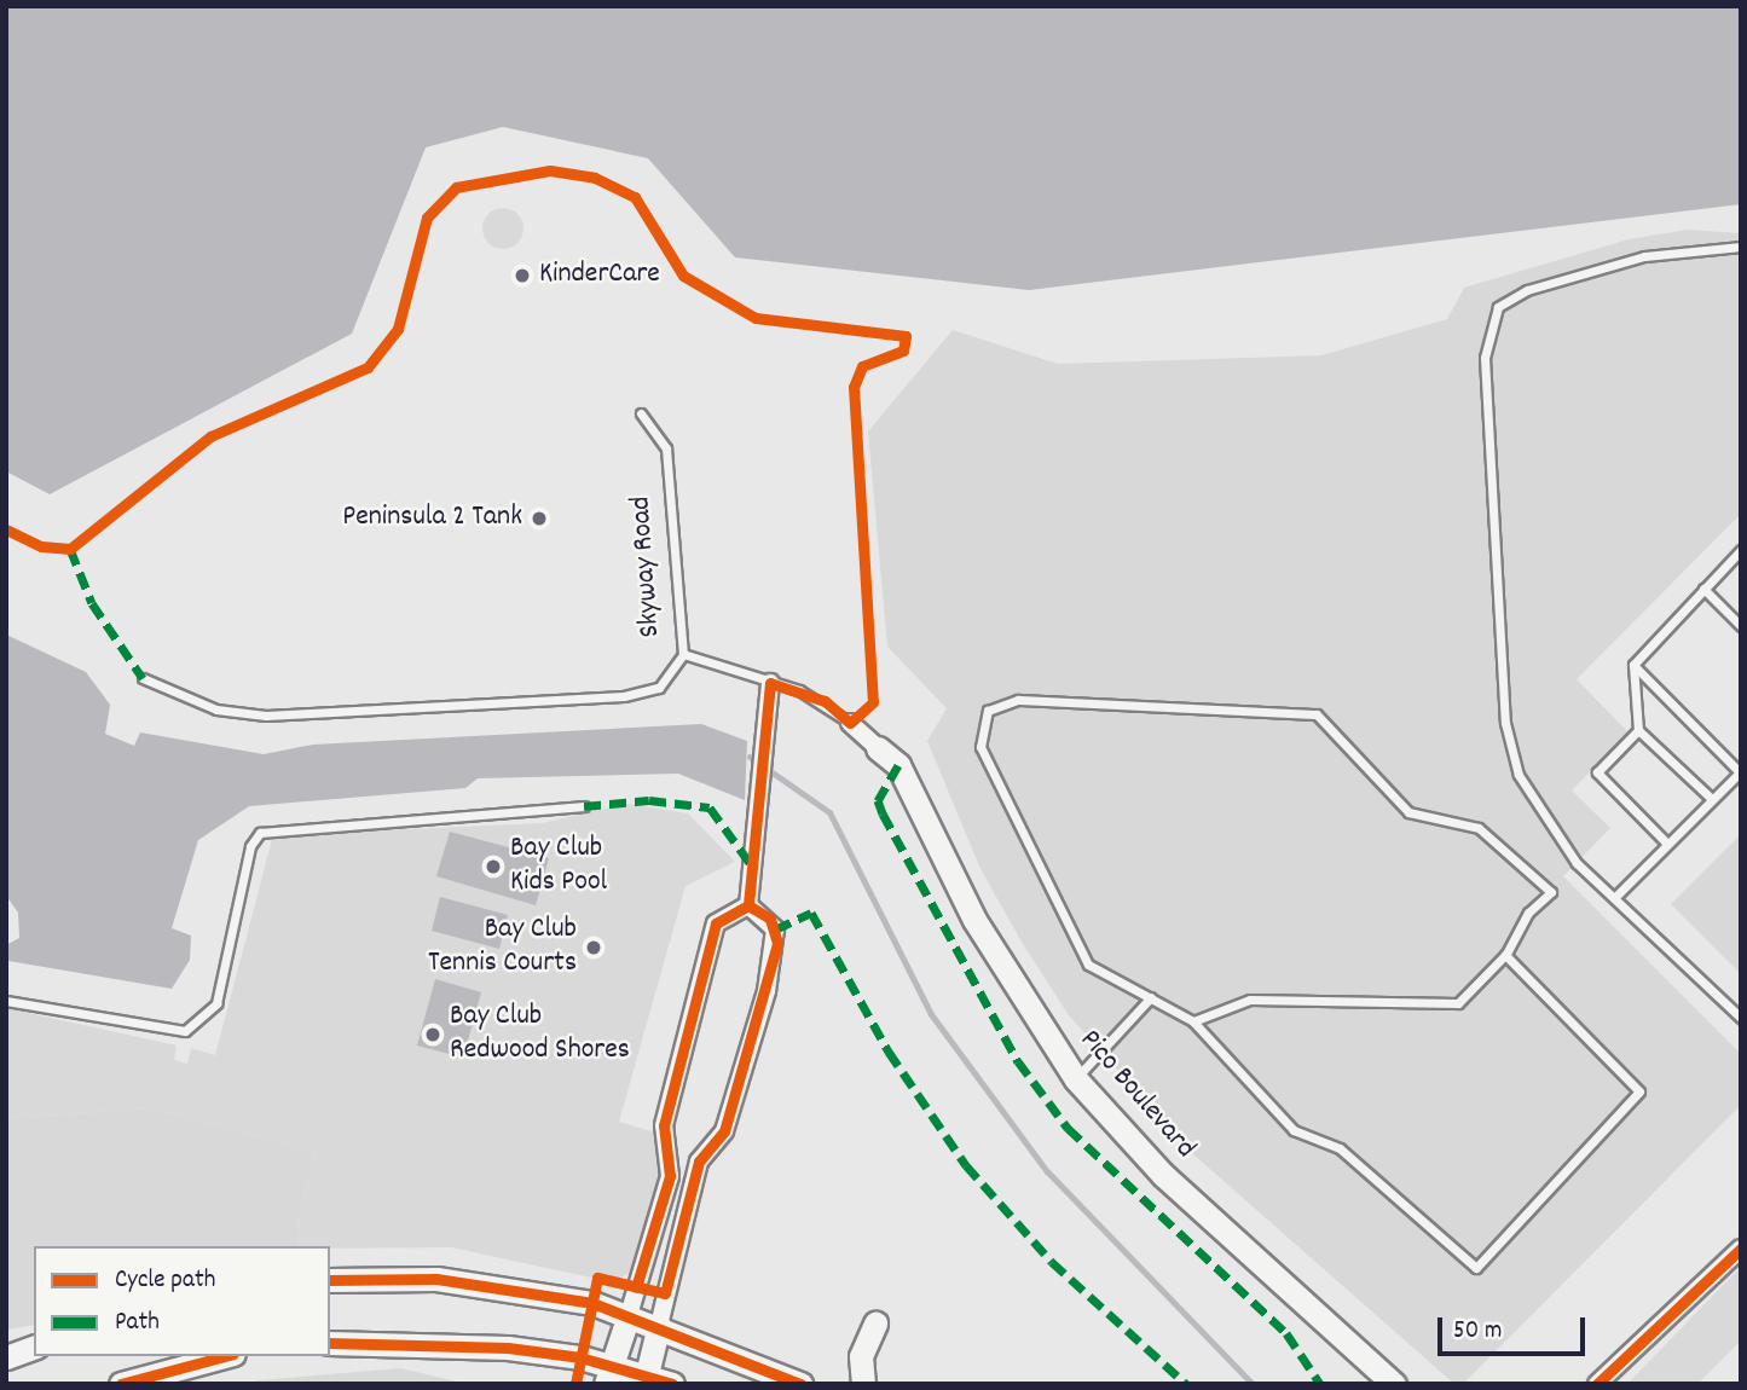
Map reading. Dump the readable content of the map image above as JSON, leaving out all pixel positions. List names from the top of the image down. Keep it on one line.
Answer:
{"streets":{"main road":["Pico Boulevard"],"street":["Skyway Road"]},"crossings":[["Skyway Road","Pico Boulevard"]],"places":["KinderCare","Peninsula 2 Tank","Bay Club Kids Pool","Bay Club Tennis Courts","Bay Club Redwood Shores"],"legend":["Cycle path","Path"],"scale_bar":"50 m"}
